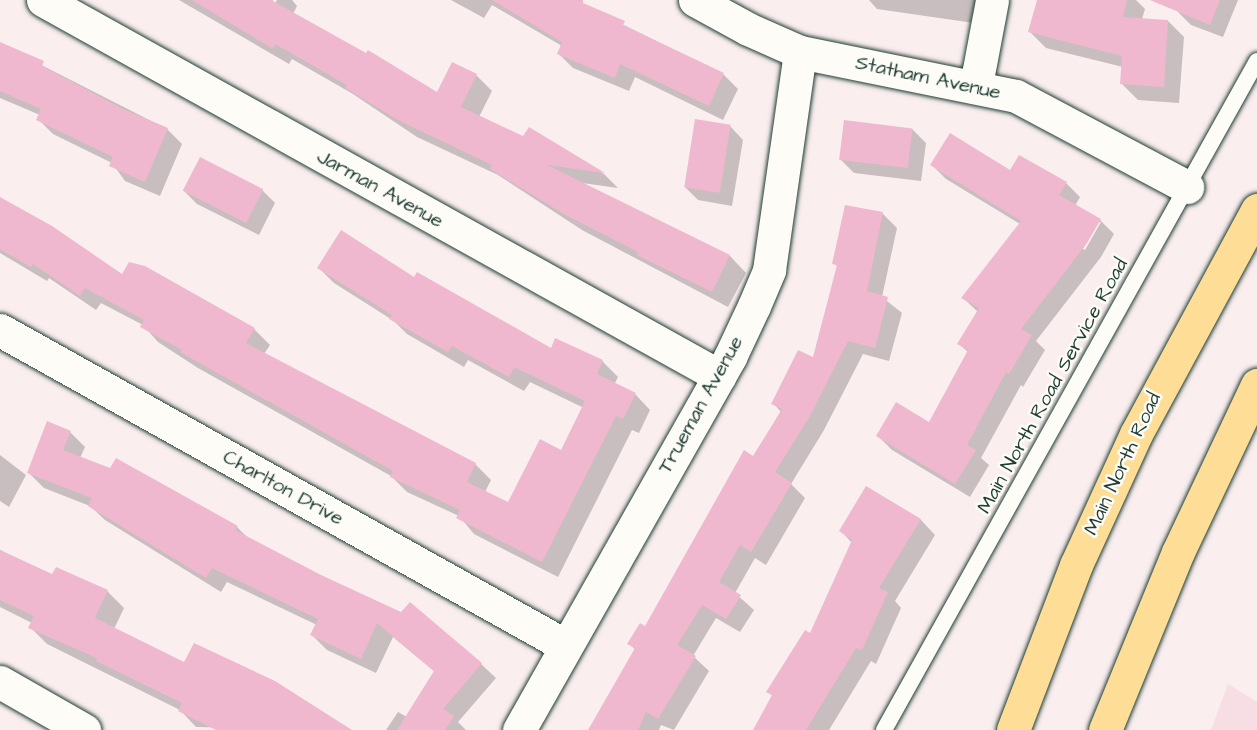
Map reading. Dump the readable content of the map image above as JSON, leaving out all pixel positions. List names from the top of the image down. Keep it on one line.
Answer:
{"streets":{"highway":["Main North Road"],"street":["Statham Avenue","Jarman Avenue","Trueman Avenue","Charlton Drive"],"lane":["Main North Road Service Road"]},"crossings":[["Statham Avenue","Main North Road Service Road"],["Statham Avenue","Trueman Avenue"],["Jarman Avenue","Trueman Avenue"],["Trueman Avenue","Charlton Drive"]]}
